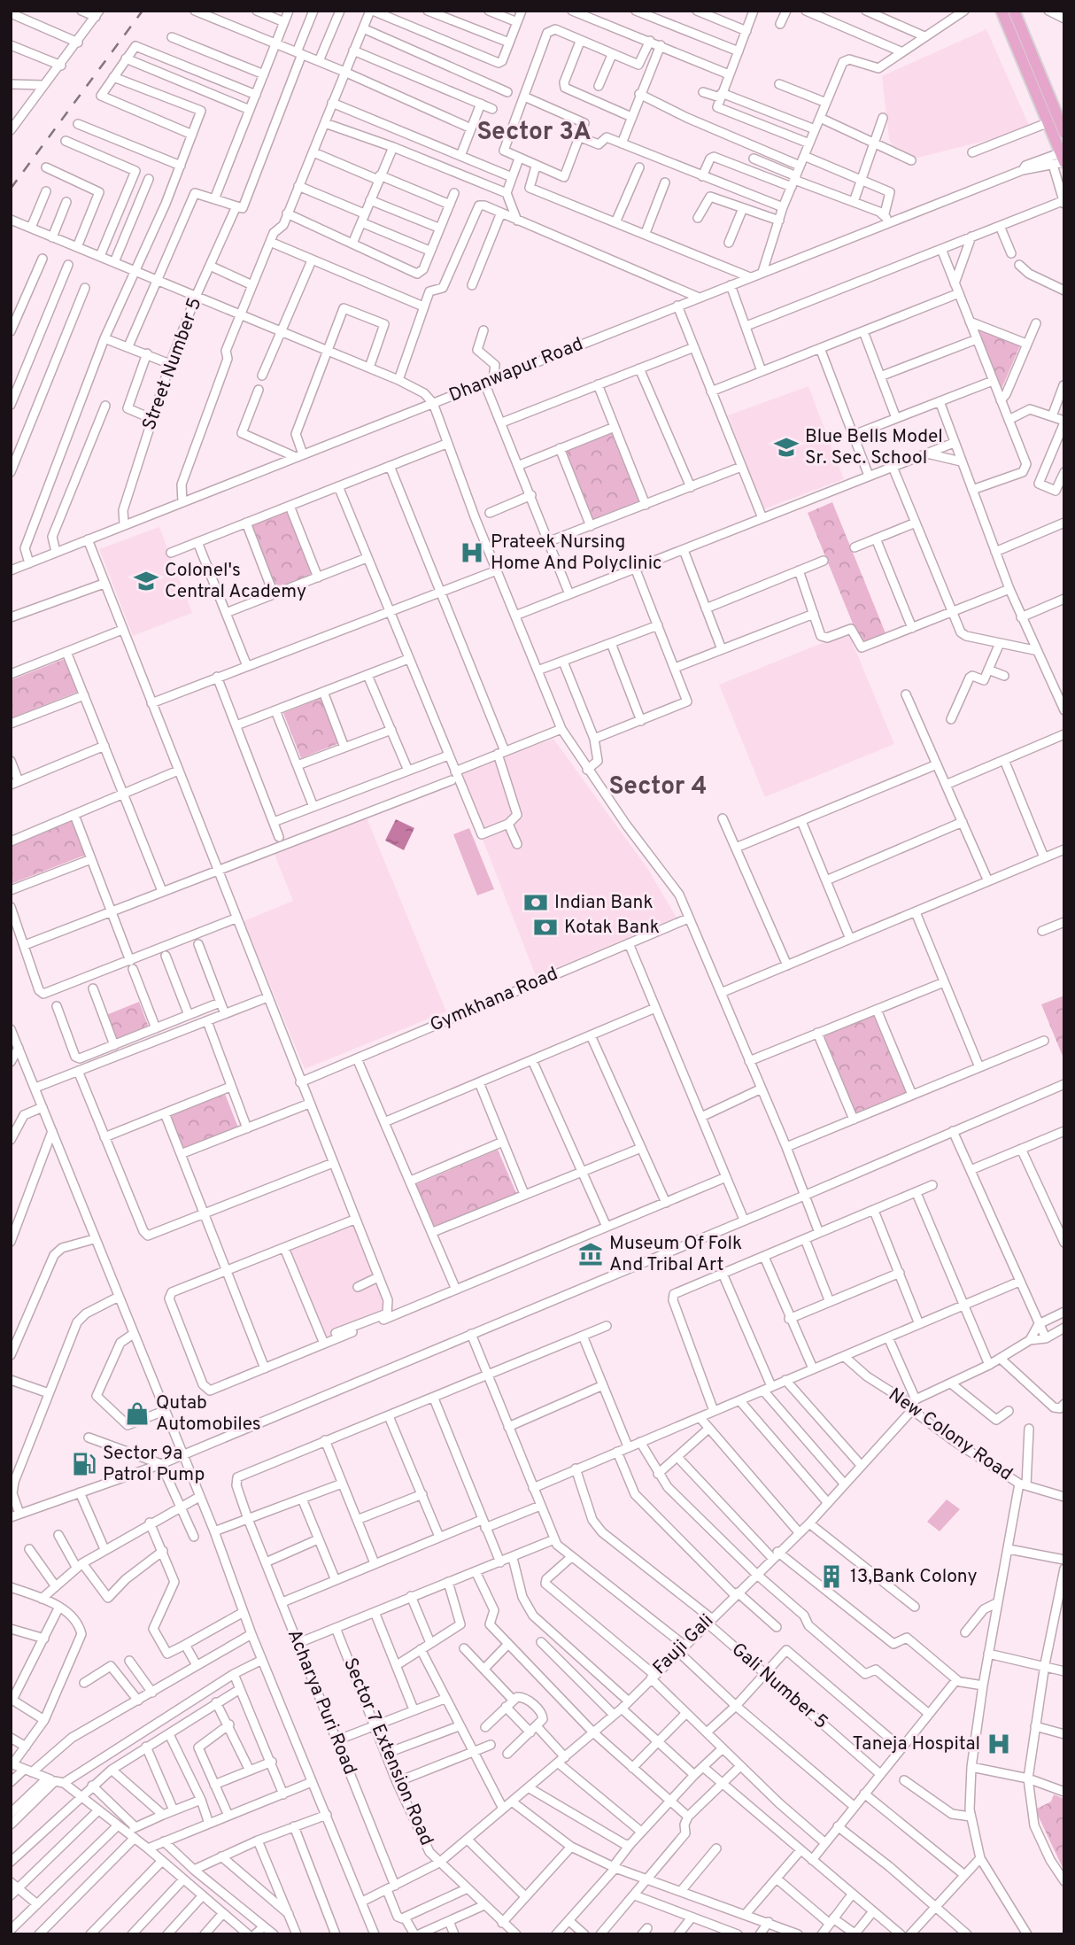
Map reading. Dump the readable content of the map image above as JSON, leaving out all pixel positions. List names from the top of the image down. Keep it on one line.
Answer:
{"streets":{"street":["Street Number 5","Dhanwapur Road","Gymkhana Road","New Colony Road","Fauji Gali","Gali Number 5","Acharya Puri Road","Sector 7 Extension Road"]},"crossings":[["Street Number 5","Dhanwapur Road"],["New Colony Road","Fauji Gali"],["Fauji Gali","Gali Number 5"],["Fauji Gali","Sector 7 Extension Road"],["Acharya Puri Road","Sector 7 Extension Road"]],"districts":["Sector 3A","Sector 4"],"places":{"school or university":["Blue Bells Model Sr. Sec. School","Colonel's Central Academy"],"hospital":["Prateek Nursing Home And Polyclinic","Taneja Hospital"],"bank":["Indian Bank","Kotak Bank"],"museum":["Museum Of Folk And Tribal Art"],"shop":["Qutab Automobiles"],"fuel station":["Sector 9a Patrol Pump"],"building":["13,Bank Colony"]}}
